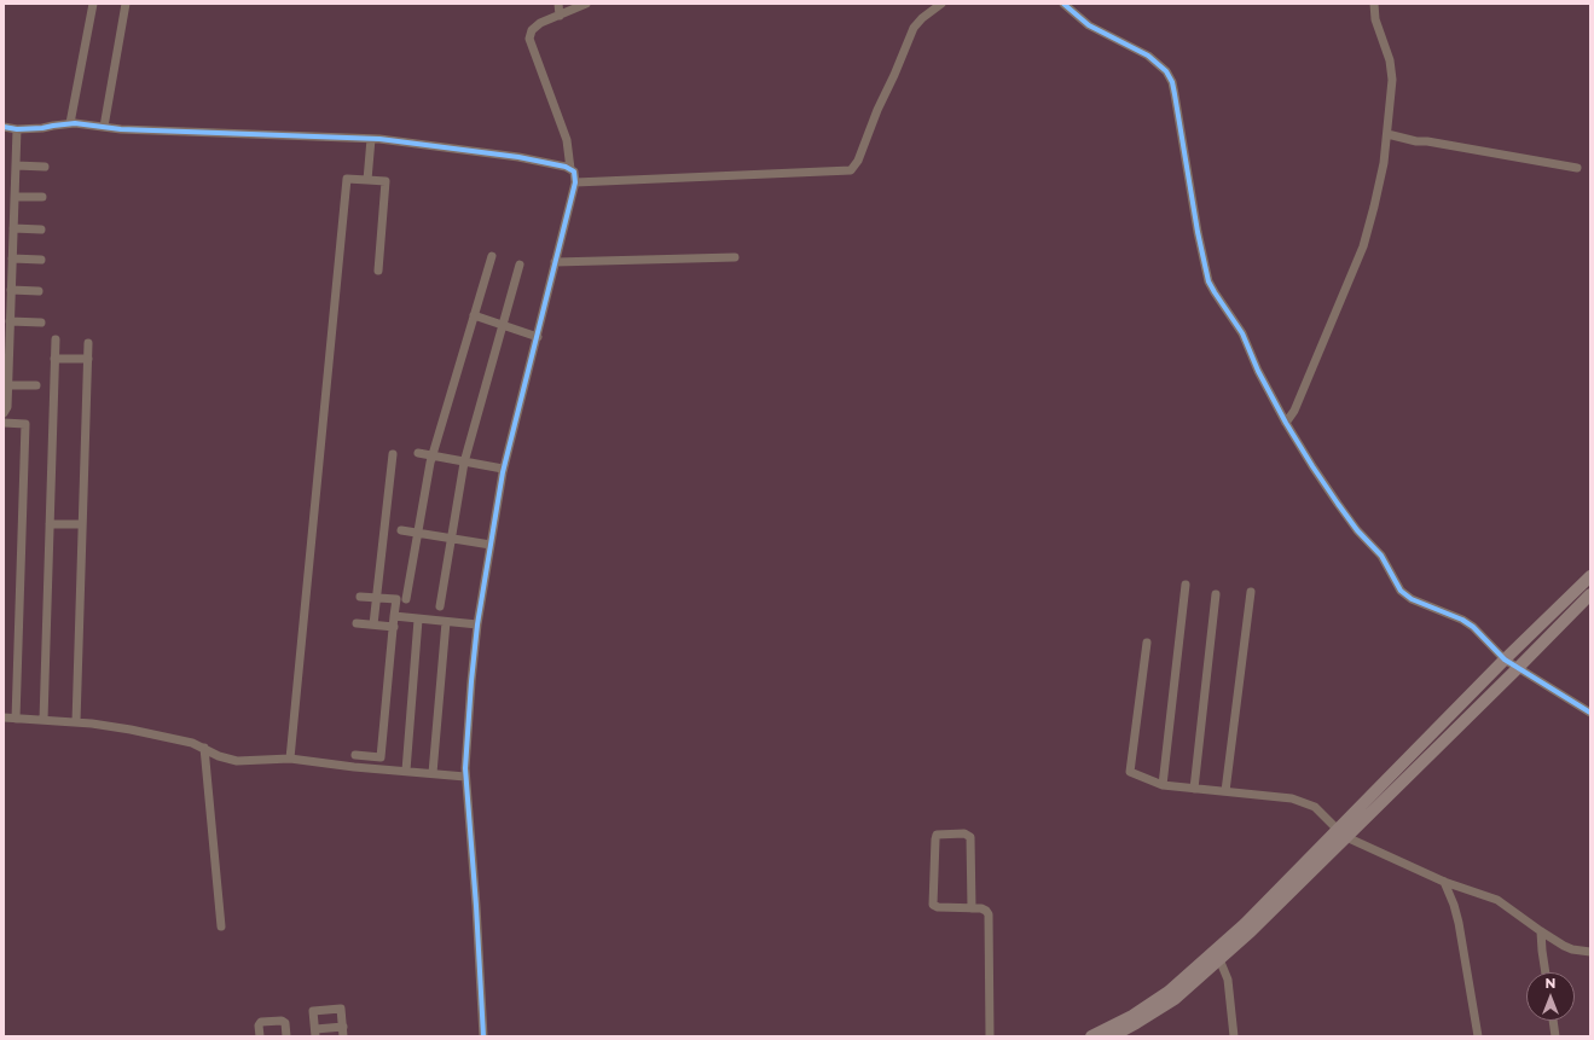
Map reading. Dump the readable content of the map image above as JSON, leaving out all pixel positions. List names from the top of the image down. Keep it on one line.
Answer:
{"north":"top"}
